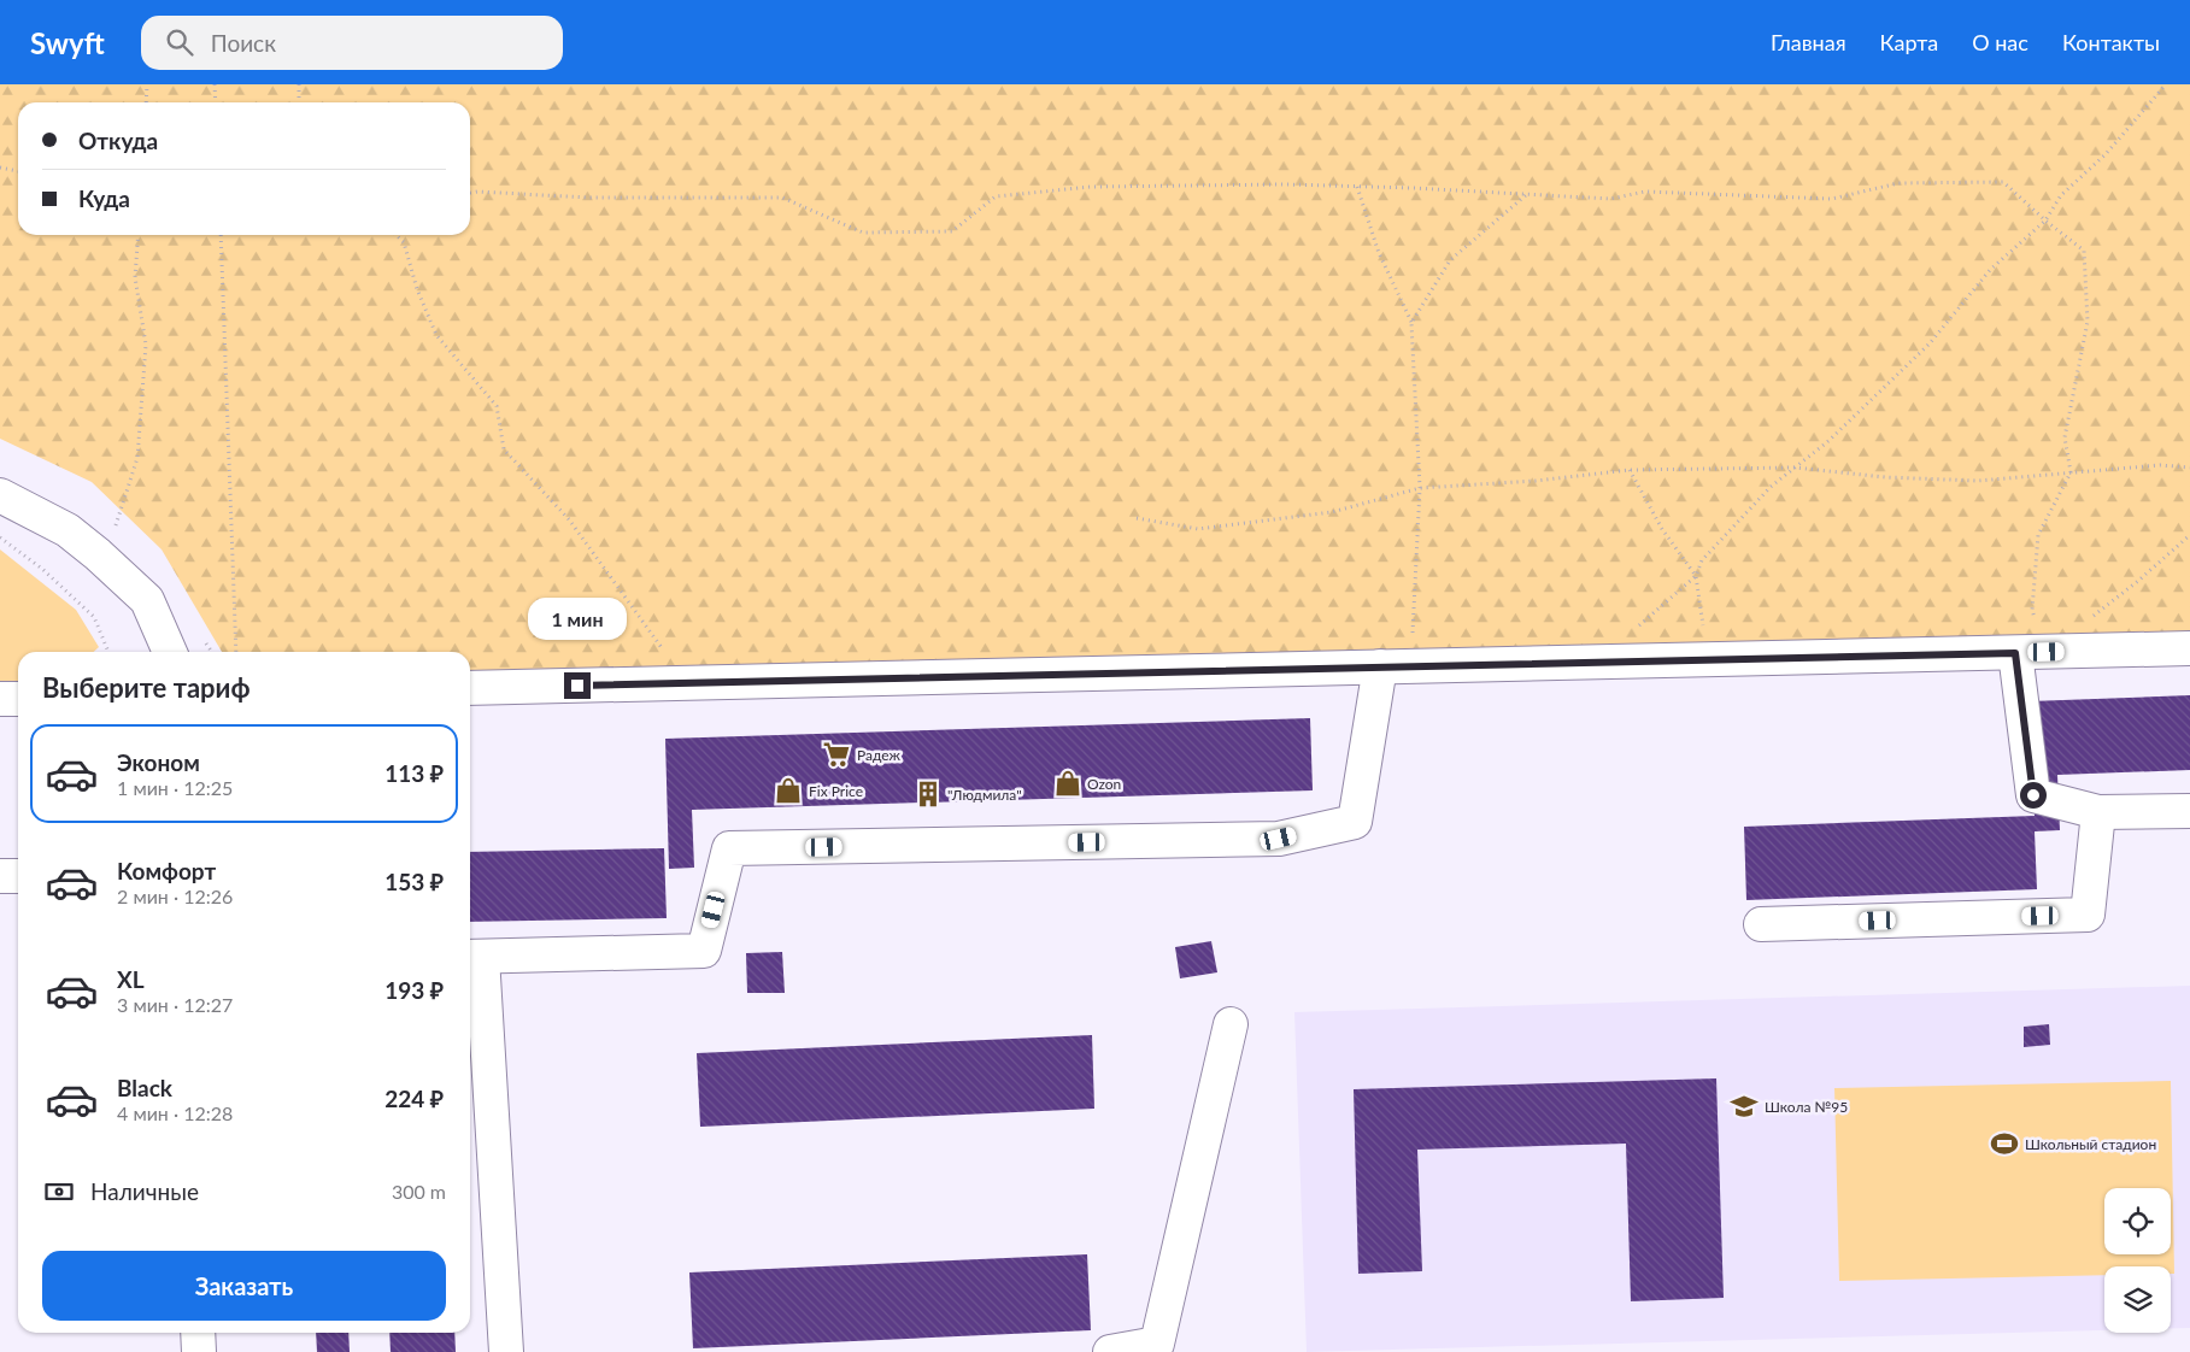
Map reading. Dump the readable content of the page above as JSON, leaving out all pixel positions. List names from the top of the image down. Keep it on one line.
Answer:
{"places":{"supermarket":["Радеж"],"shop":["Ozon","Fix Price"],"building":["\"Людмила\""],"school or university":["Школа №95"],"sports":["Школьный стадион"]},"page":{"header":"Swyft","search":"Поиск","nav":["Главная","Карта","О нас","Контакты"],"banner":["Откуда","Куда"],"bubble":"1 мин","heading":"Выберите тариф","list":[{"name":"Эконом","note":"1 мин · 12:25","value":"113 ₽"},{"name":"Комфорт","note":"2 мин · 12:26","value":"153 ₽"},{"name":"XL","note":"3 мин · 12:27","value":"193 ₽"},{"name":"Black","note":"4 мин · 12:28","value":"224 ₽"}],"pay":["Наличные","300 m"],"buttons":"Заказать"}}
